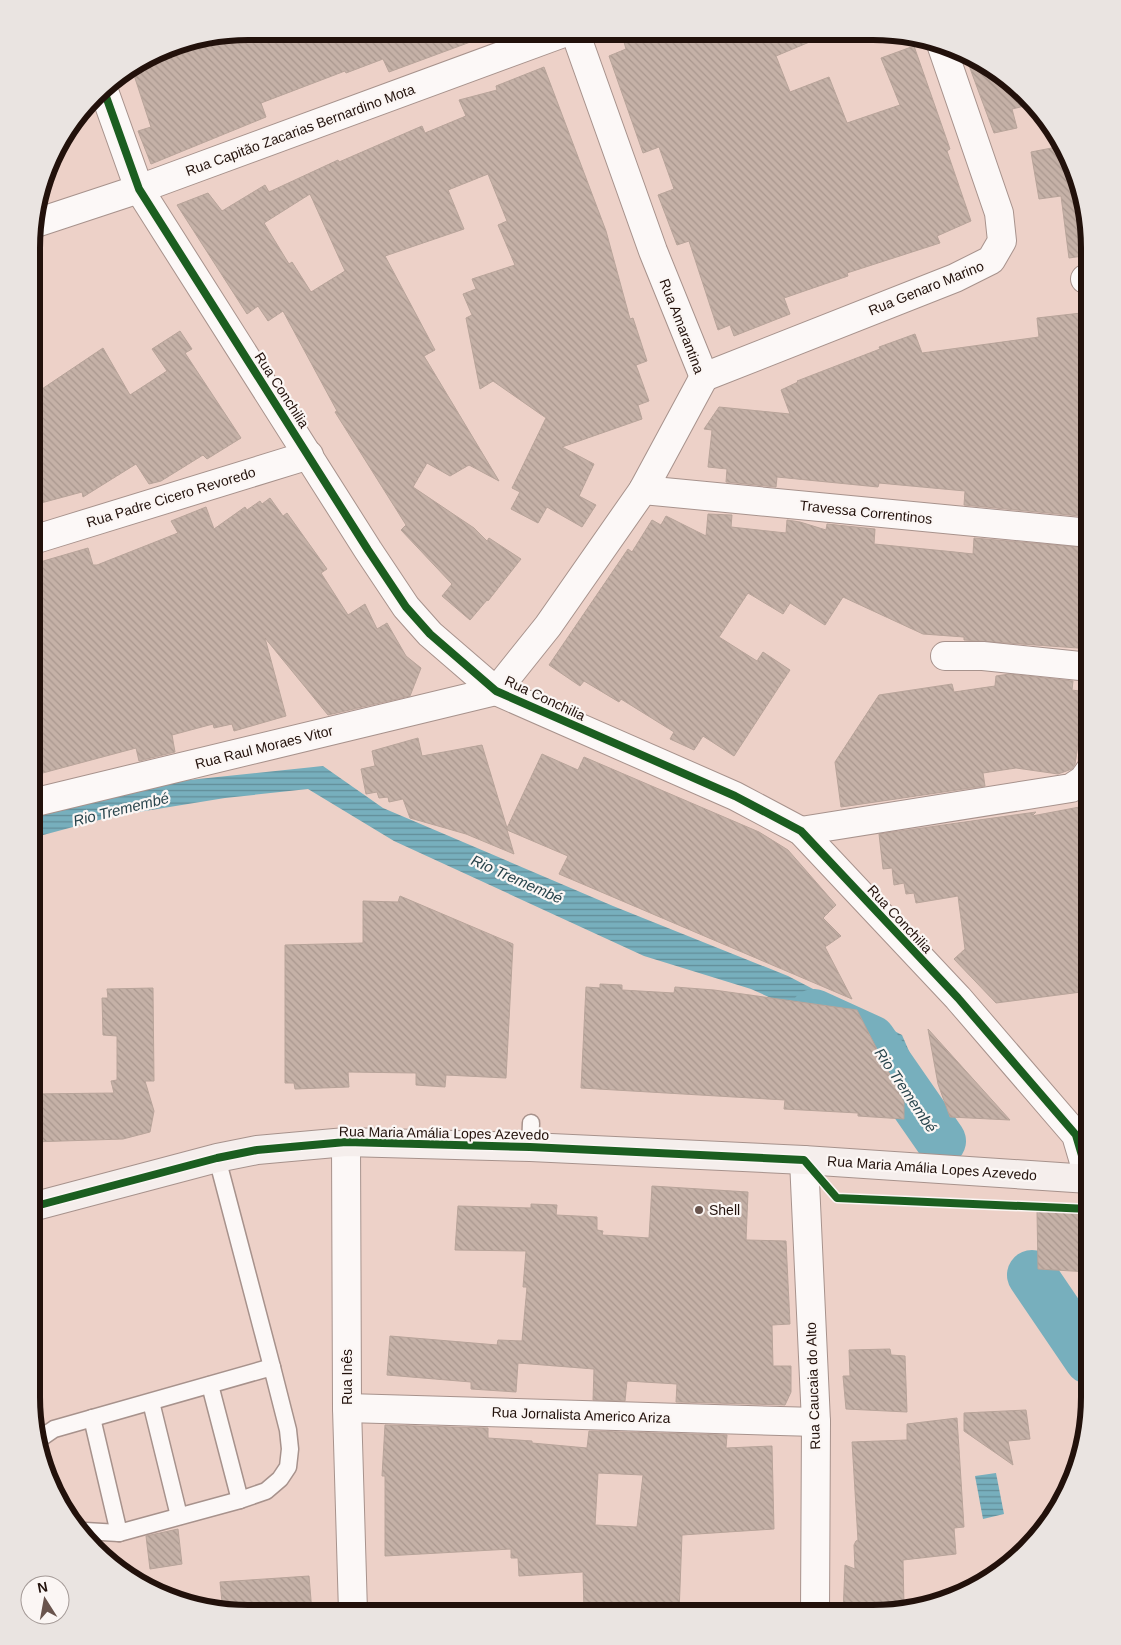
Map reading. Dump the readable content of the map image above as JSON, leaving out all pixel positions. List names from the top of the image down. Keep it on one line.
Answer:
{"streets":{"main road":["Rua Maria Amália Lopes Azevedo"],"street":["Rua Capitão Zacarias Bernardino Mota","Rua Genaro Marino","Rua Amarantina","Rua Conchilia","Rua Padre Cicero Revoredo","Travessa Correntinos","Rua Raul Moraes Vitor","Rua Inês","Rua Caucaia do Alto","Rua Jornalista Americo Ariza"]},"crossings":[["Rua Capitão Zacarias Bernardino Mota","Rua Conchilia"],["Rua Genaro Marino","Rua Amarantina"],["Rua Amarantina","Rua Conchilia"],["Rua Amarantina","Travessa Correntinos"],["Rua Amarantina","Rua Raul Moraes Vitor"],["Rua Conchilia","Rua Padre Cicero Revoredo"],["Rua Conchilia","Rua Raul Moraes Vitor"],["Rua Maria Amália Lopes Azevedo","Rua Inês"],["Rua Maria Amália Lopes Azevedo","Rua Caucaia do Alto"],["Rua Inês","Rua Jornalista Americo Ariza"],["Rua Caucaia do Alto","Rua Jornalista Americo Ariza"]],"water":["Rio Tremembé"],"places":["Shell"],"north":"top"}
